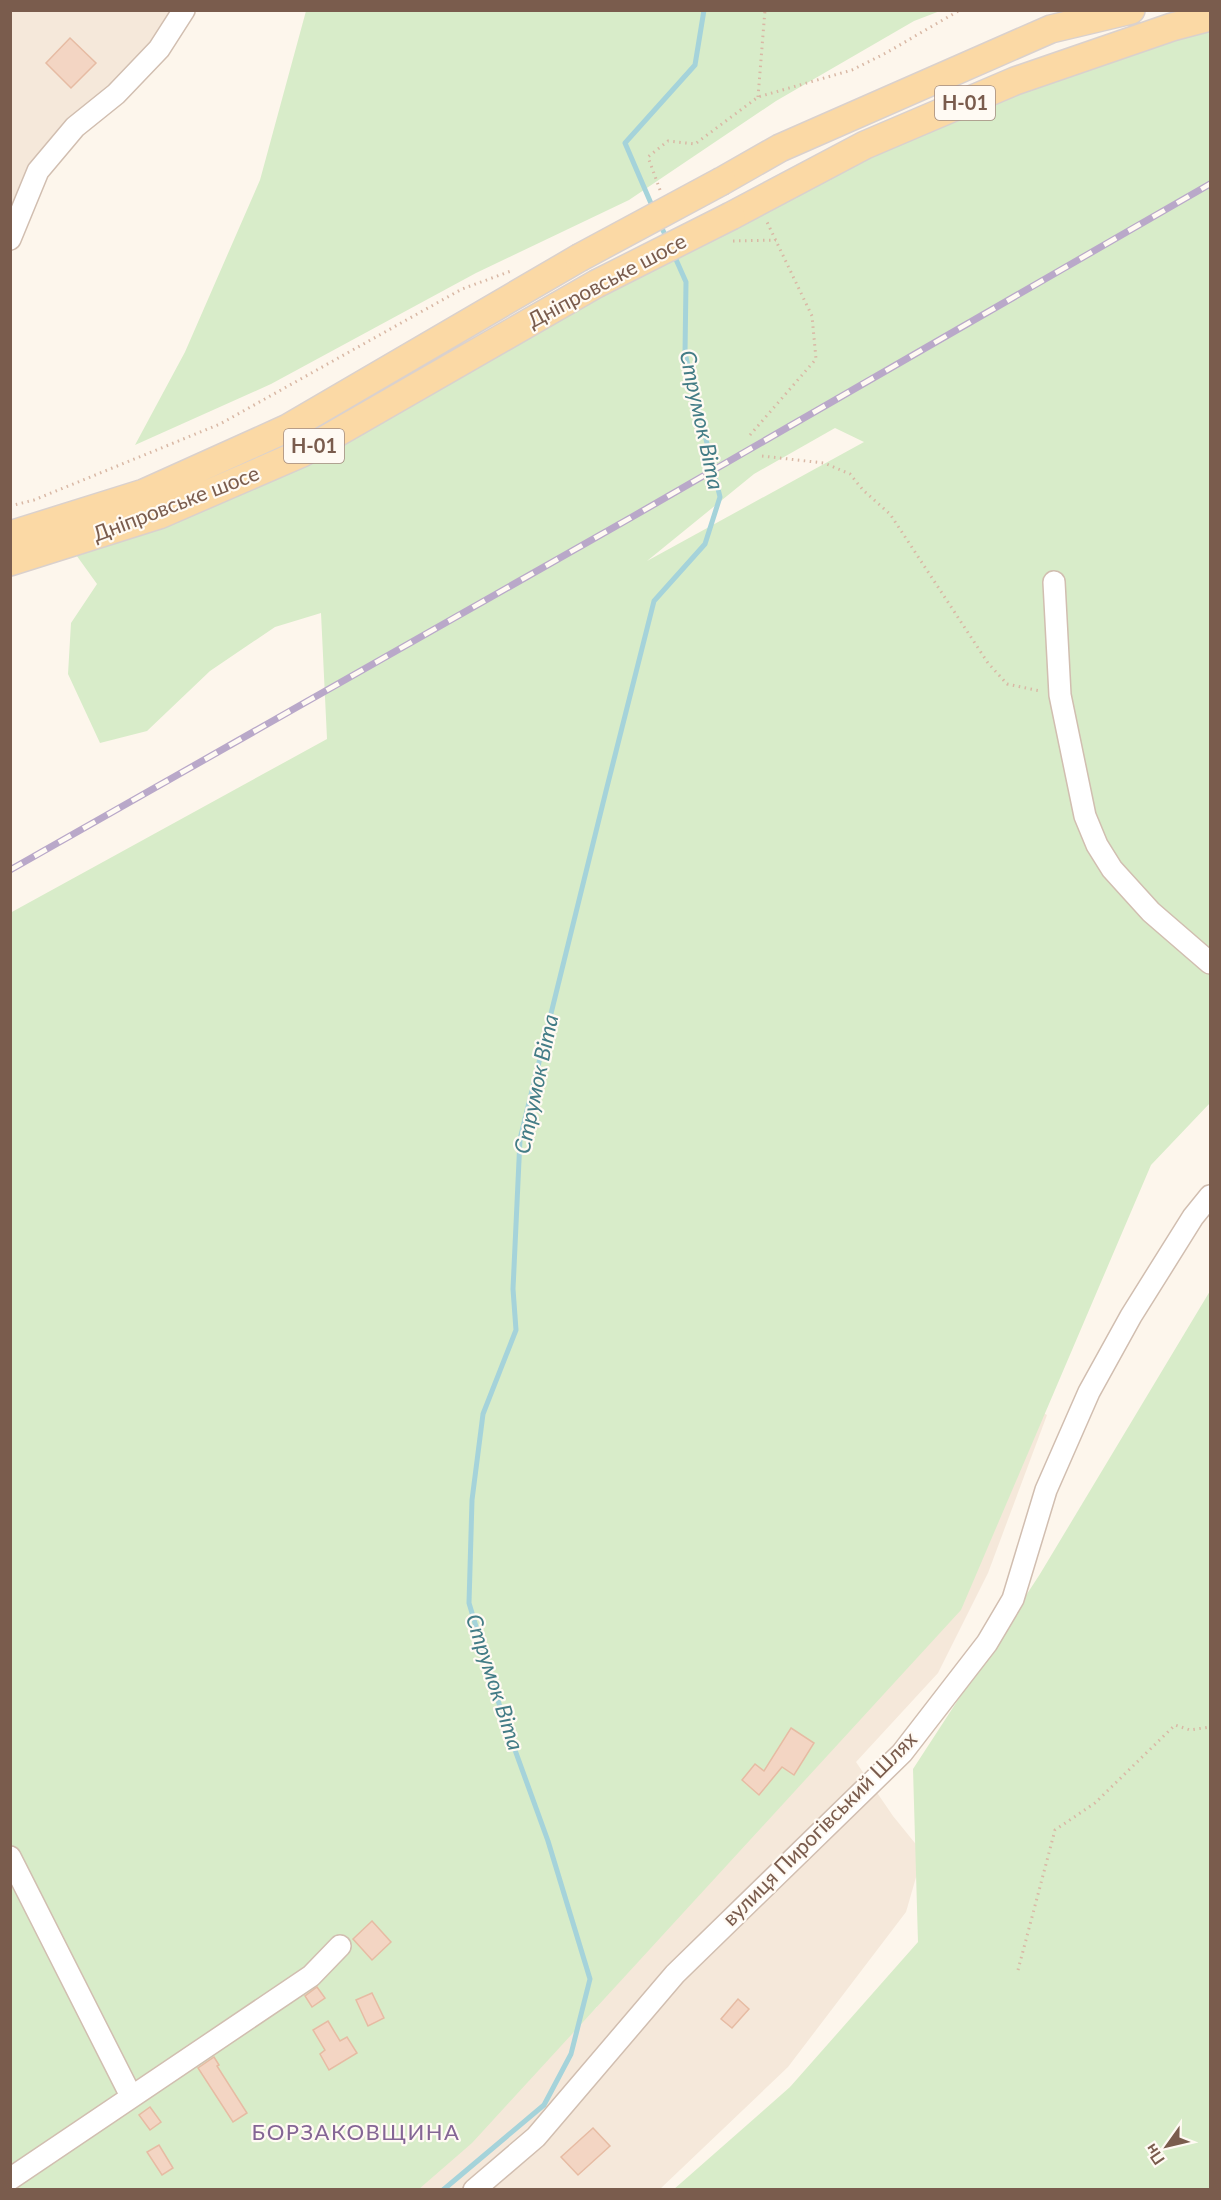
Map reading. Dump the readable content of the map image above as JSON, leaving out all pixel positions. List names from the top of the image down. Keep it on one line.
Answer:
{"streets":{"main road":["Н-01","Дніпровське шосе"],"street":["вулиця Пирогівський Шлях"]},"districts":["БОРЗАКОВЩИНА"],"water":["Струмок Віта"],"north":"bottom left"}
